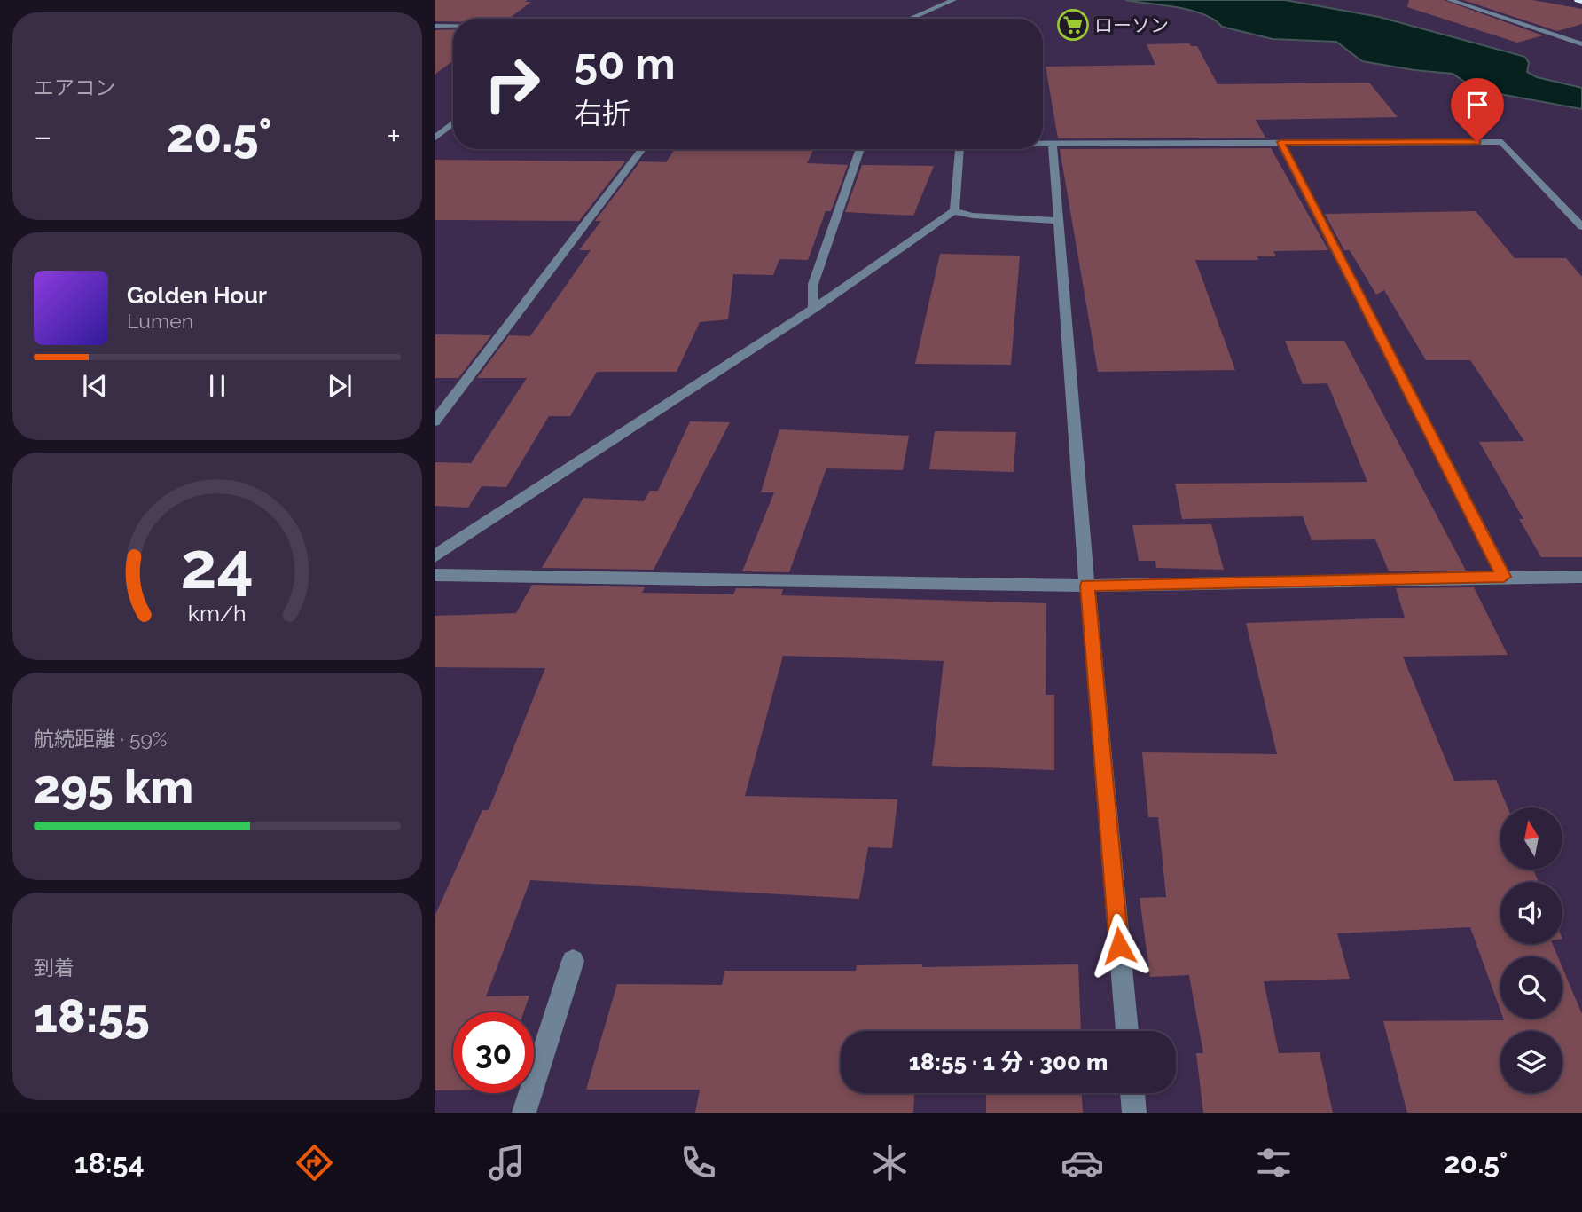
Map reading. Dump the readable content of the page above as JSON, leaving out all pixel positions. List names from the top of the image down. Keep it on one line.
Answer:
{"places":{"supermarket":["ローソン"]},"north":"top","page":{"tile":["エアコン",["航続距離 · 59%","295 km"],["到着","18:55"]],"turn":["50 m","右折"],"heat":["−","20.5°","+"],"song":["Golden Hour","Lumen"],"limit":"30","trip":"18:55 · 1 分 · 300 m","tabs":["18:54","20.5°"],"gauge":["24","km/h"]}}
